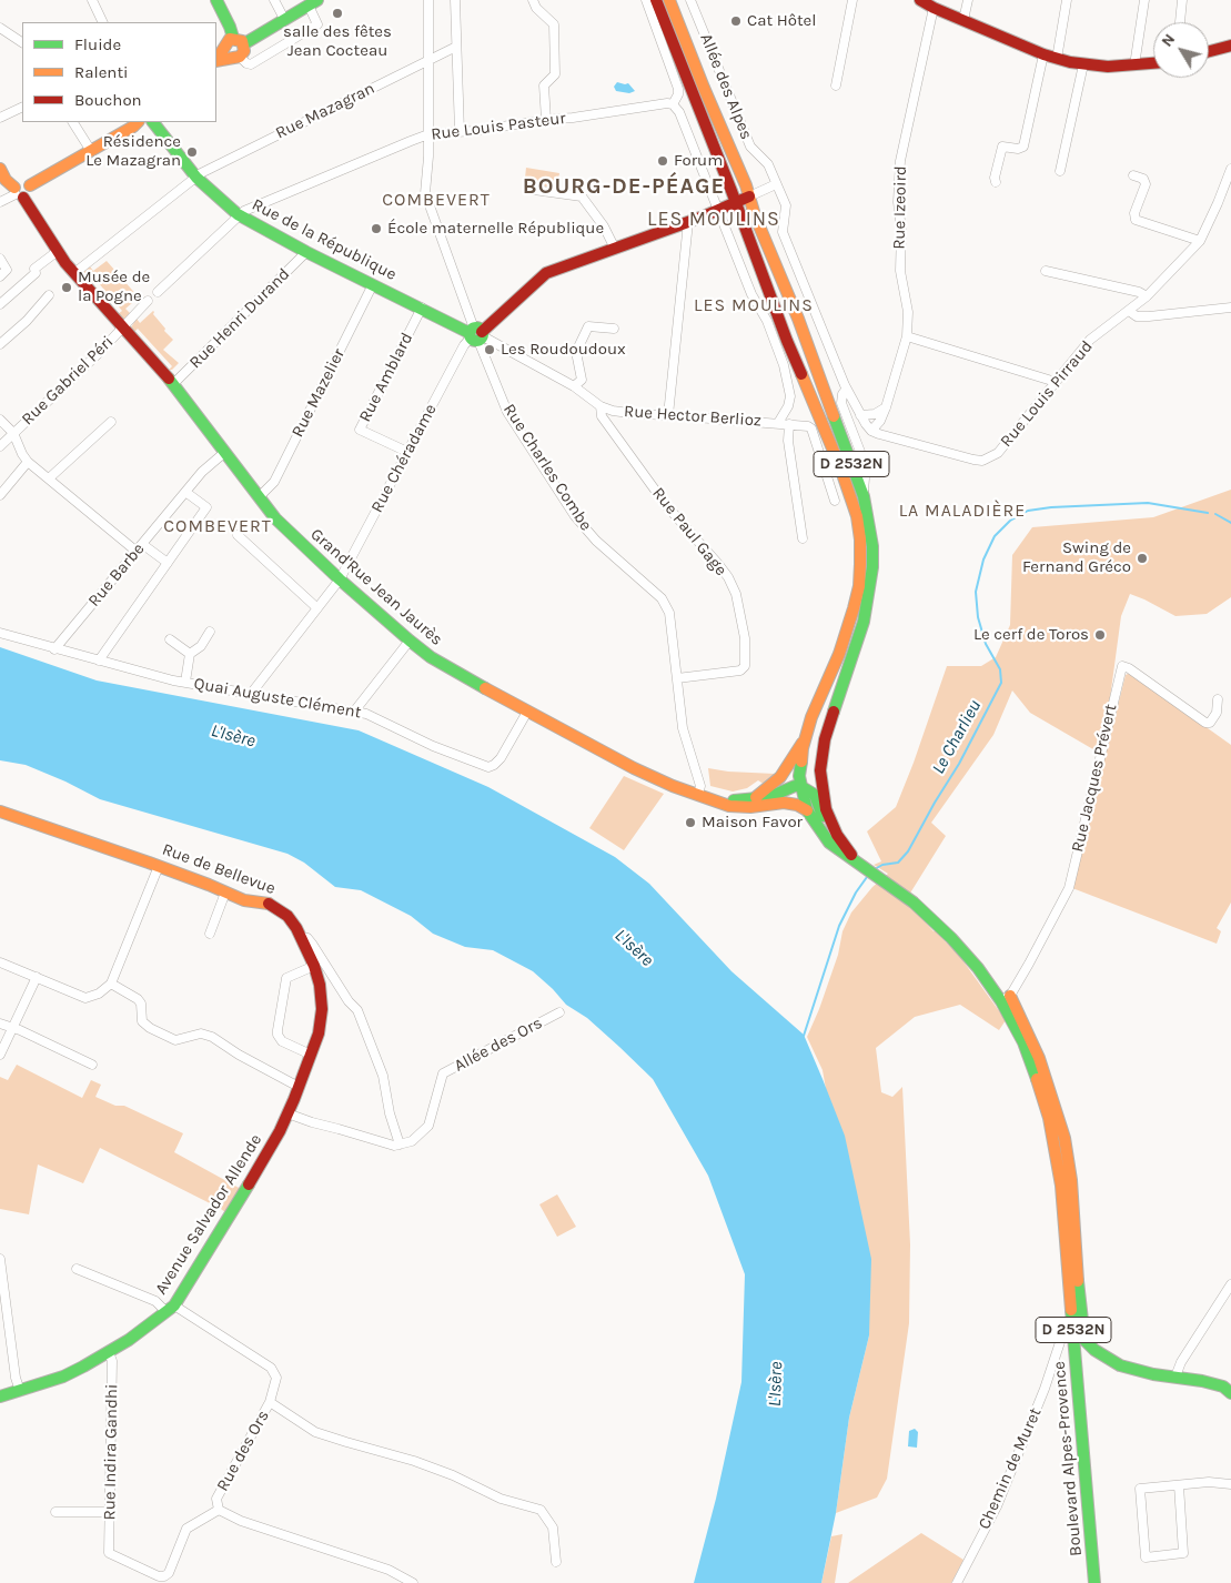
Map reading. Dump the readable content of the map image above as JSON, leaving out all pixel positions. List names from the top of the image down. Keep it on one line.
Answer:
{"streets":{"main road":["Rue de la République","D 2532N","Grand'Rue Jean Jaurès","Rue de Bellevue","Avenue Salvador Allende","Boulevard Alpes-Provence"],"street":["Allée des Alpes","Rue Mazagran","Rue Louis Pasteur","Rue Izeoird","Rue Henri Durand","Rue Amblard","Rue Gabriel Péri","Rue Mazelier","Rue Louis Pirraud","Rue Hector Berlioz","Rue Chéradame","Rue Charles Combe","Rue Paul Gage","Rue Barbe","Quai Auguste Clément","Rue Jacques Prévert","Allée des Ors","Rue des Ors","Rue Indira Gandhi","Chemin de Muret"]},"crossings":[["Allée des Alpes","D 2532N"],["Rue Mazagran","Rue de la République"],["Rue Mazagran","Rue Charles Combe"],["Rue Mazagran","Grand'Rue Jean Jaurès"],["Rue Louis Pasteur","Rue de la République"],["Rue Louis Pasteur","Rue Charles Combe"],["Rue Izeoird","Rue Louis Pirraud"],["Rue de la République","Rue Henri Durand"],["Rue de la République","Rue Amblard"],["Rue de la République","Rue Mazelier"],["Rue de la République","Rue Hector Berlioz"],["Rue de la République","Rue Chéradame"],["Rue de la République","Rue Charles Combe"],["Rue Henri Durand","Grand'Rue Jean Jaurès"],["Rue Amblard","Rue Chéradame"],["Rue Gabriel Péri","Grand'Rue Jean Jaurès"],["Rue Mazelier","Grand'Rue Jean Jaurès"],["Rue Hector Berlioz","Rue Chéradame"],["Rue Hector Berlioz","Rue Charles Combe"],["Rue Hector Berlioz","Rue Paul Gage"],["Rue Chéradame","Rue Charles Combe"],["Rue Chéradame","Grand'Rue Jean Jaurès"],["Rue Chéradame","Quai Auguste Clément"],["D 2532N","Boulevard Alpes-Provence"],["Rue Charles Combe","Rue Paul Gage"],["Rue Charles Combe","Grand'Rue Jean Jaurès"],["Rue Barbe","Grand'Rue Jean Jaurès"],["Rue Barbe","Quai Auguste Clément"],["Grand'Rue Jean Jaurès","Quai Auguste Clément"],["Rue Jacques Prévert","Boulevard Alpes-Provence"],["Rue de Bellevue","Avenue Salvador Allende"],["Avenue Salvador Allende","Rue des Ors"],["Avenue Salvador Allende","Rue Indira Gandhi"],["Rue des Ors","Rue Indira Gandhi"],["Boulevard Alpes-Provence","Chemin de Muret"]],"districts":["BOURG-DE-PÉAGE","COMBEVERT","LES MOULINS","LES MOULINS","LA MALADIÈRE","COMBEVERT"],"water":["L'Isère","Le Charlieu"],"places":["salle des fêtes Jean Cocteau","Cat Hôtel","Résidence Le Mazagran","Forum","École maternelle République","Musée de la Pogne","Les Roudoudoux","Swing de Fernand Gréco","Le cerf de Toros","Maison Favor"],"legend":["Fluide","Ralenti","Bouchon"],"north":"top left"}
